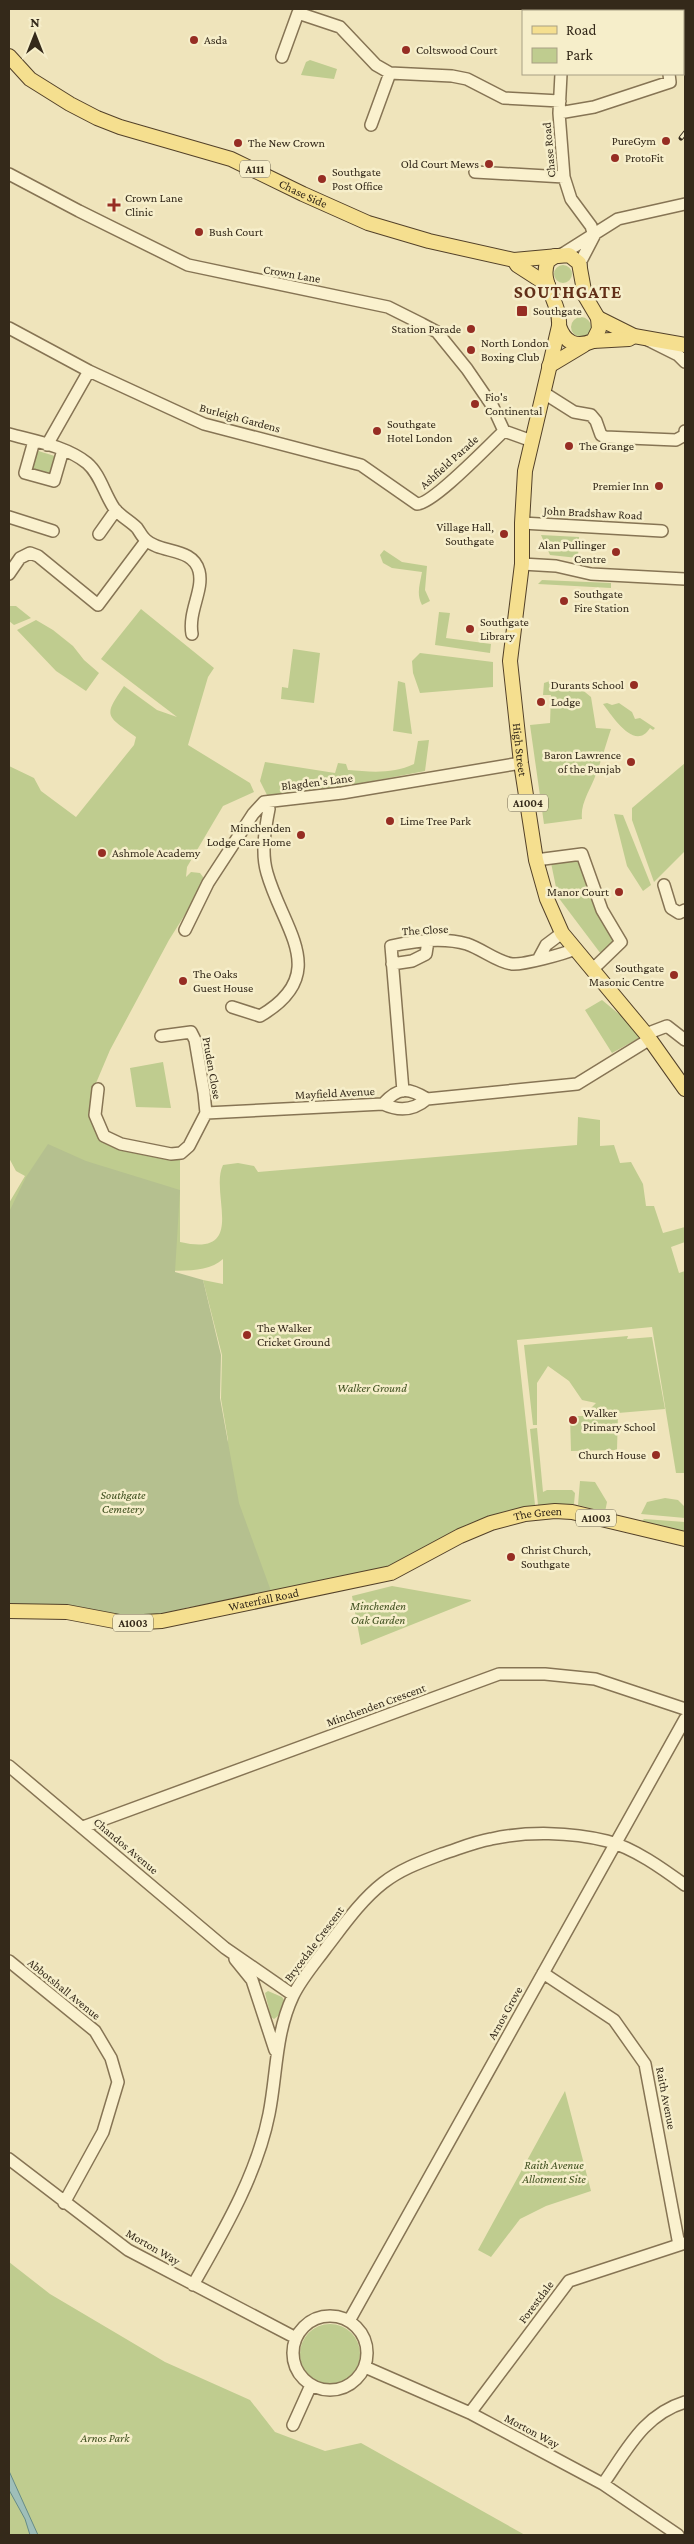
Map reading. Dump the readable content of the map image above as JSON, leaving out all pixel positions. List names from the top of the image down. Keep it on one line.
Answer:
{"streets":{"main road":["A111","Chase Side","High Street","A1004","The Green","A1003","Waterfall Road"],"street":["Chase Road","Crown Lane","Burleigh Gardens","Ashfield Parade","John Bradshaw Road","Blagden's Lane","The Close","Pruden Close","Mayfield Avenue","Minchenden Crescent","Chandos Avenue","Brycedale Crescent","Abbotshall Avenue","Arnos Grove","Raith Avenue","Morton Way","Forestdale"]},"crossings":[["Crown Lane","Ashfield Parade"],["Burleigh Gardens","Ashfield Parade"],["John Bradshaw Road","High Street"],["High Street","Blagden's Lane"],["High Street","The Close"],["The Close","Mayfield Avenue"],["Pruden Close","Mayfield Avenue"],["The Green","Waterfall Road"],["Minchenden Crescent","Chandos Avenue"],["Chandos Avenue","Brycedale Crescent"],["Brycedale Crescent","Arnos Grove"],["Brycedale Crescent","Morton Way"],["Abbotshall Avenue","Morton Way"],["Arnos Grove","Raith Avenue"],["Arnos Grove","Morton Way"],["Raith Avenue","Forestdale"],["Morton Way","Forestdale"]],"districts":["SOUTHGATE"],"parks":["Walker Ground","Southgate Cemetery","Minchenden Oak Garden","Raith Avenue Allotment Site","Arnos Park"],"places":{"other":["Asda","Coltswood Court","PureGym","The New Crown","ProtoFit","Old Court Mews","Southgate Post Office","Bush Court","Station Parade","North London Boxing Club","Fio's Continental","Southgate Hotel London","The Grange","Premier Inn","Village Hall, Southgate","Alan Pullinger Centre","Southgate Fire Station","Southgate Library","Durants School","Lodge","Baron Lawrence of the Punjab","Lime Tree Park","Minchenden Lodge Care Home","Ashmole Academy","Manor Court","Southgate Masonic Centre","The Oaks Guest House","The Walker Cricket Ground","Walker Primary School","Church House","Christ Church, Southgate"],"health":["Crown Lane Clinic"],"transit":["Southgate"]},"legend":["Road","Park"],"north":"top"}
